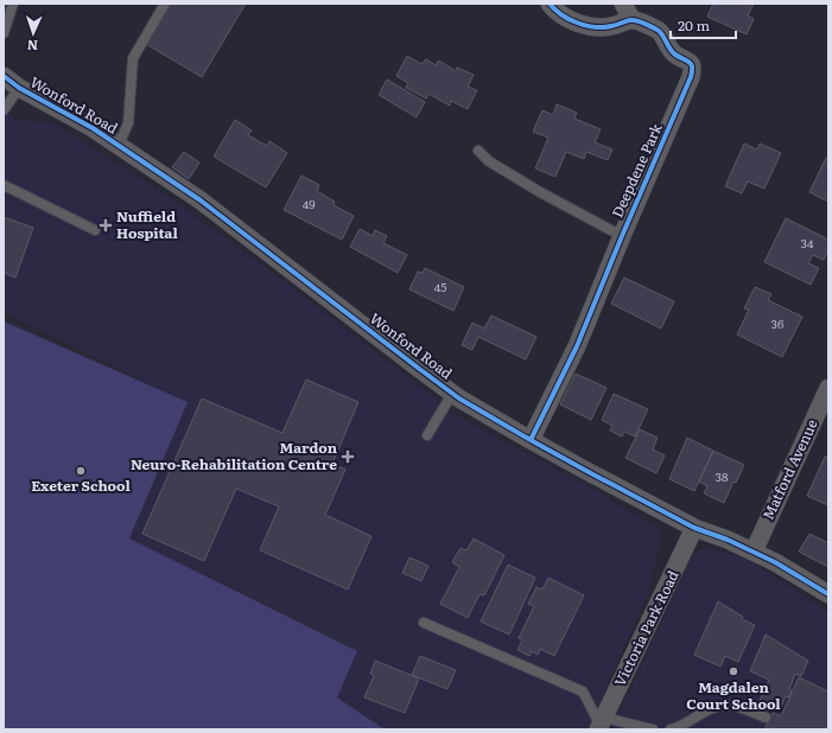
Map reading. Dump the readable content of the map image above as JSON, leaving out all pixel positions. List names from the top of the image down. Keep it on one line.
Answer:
{"streets":{"street":["Wonford Road","Deepdene Park","Matford Avenue","Victoria Park Road"]},"crossings":[["Wonford Road","Deepdene Park"],["Wonford Road","Matford Avenue"],["Wonford Road","Victoria Park Road"]],"places":{"health":["Nuffield Hospital","Mardon Neuro-Rehabilitation Centre"],"other":["Exeter School","Magdalen Court School"]},"house_numbers":["49","34","45","36","38"],"scale_bar":"20 m","north":"bottom"}
